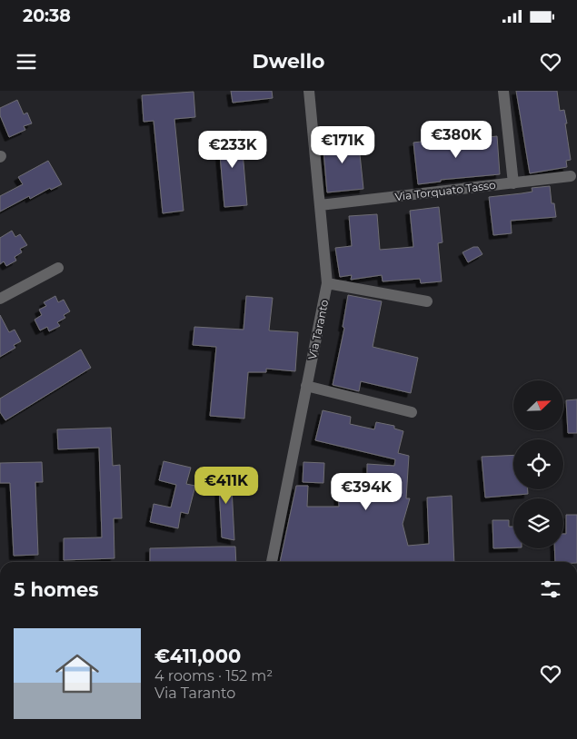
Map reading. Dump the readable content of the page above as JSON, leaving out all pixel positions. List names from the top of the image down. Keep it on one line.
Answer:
{"streets":{"street":["Via Torquato Tasso","Via Taranto"]},"crossings":[["Via Torquato Tasso","Via Taranto"]],"north":"top right","page":{"status":"20:38","header":"Dwello","price":["€380K","€171K","€233K","€411K","€394K"],"heading":"5 homes","list":[{"name":"€411,000","note":"4 rooms · 152 m² · Via Taranto"}]}}
